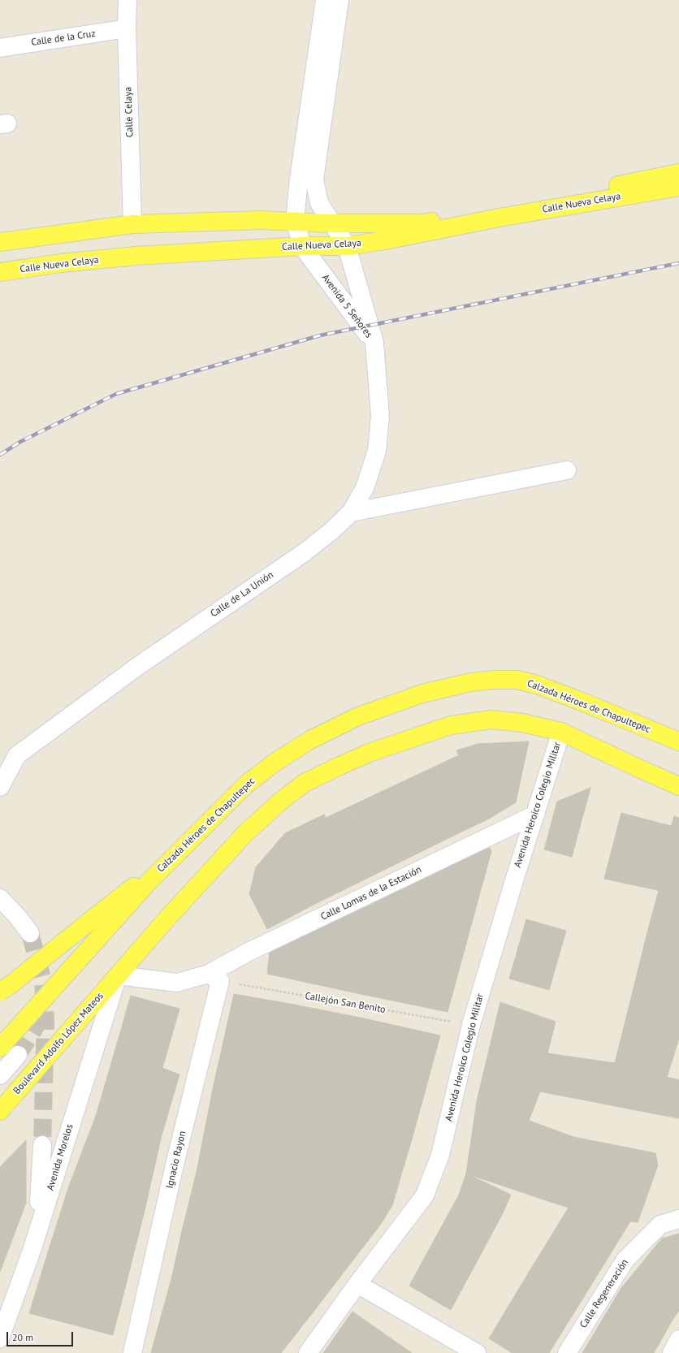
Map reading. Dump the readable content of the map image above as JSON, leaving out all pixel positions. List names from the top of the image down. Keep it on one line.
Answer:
{"streets":{"main road":["Calle Nueva Celaya","Calzada Héroes de Chapultepec","Boulevard Adolfo López Mateos"],"street":["Calle de la Cruz","Calle Celaya","Avenida 5 Señores","Calle de La Unión","Avenida Heroico Colegio Militar","Calle Lomas de la Estación","Avenida Morelos","Ignacio Rayon","Calle Regeneración"],"path":["Callejón San Benito"]},"crossings":[["Calle de la Cruz","Calle Celaya"],["Calle Celaya","Calle Nueva Celaya"],["Calle Nueva Celaya","Avenida 5 Señores"],["Avenida 5 Señores","Calle de La Unión"],["Avenida Heroico Colegio Militar","Calle Lomas de la Estación"],["Avenida Heroico Colegio Militar","Callejón San Benito"],["Calle Lomas de la Estación","Callejón San Benito"],["Calle Lomas de la Estación","Ignacio Rayon"],["Callejón San Benito","Ignacio Rayon"],["Boulevard Adolfo López Mateos","Avenida Morelos"]],"scale_bar":"20 m"}
